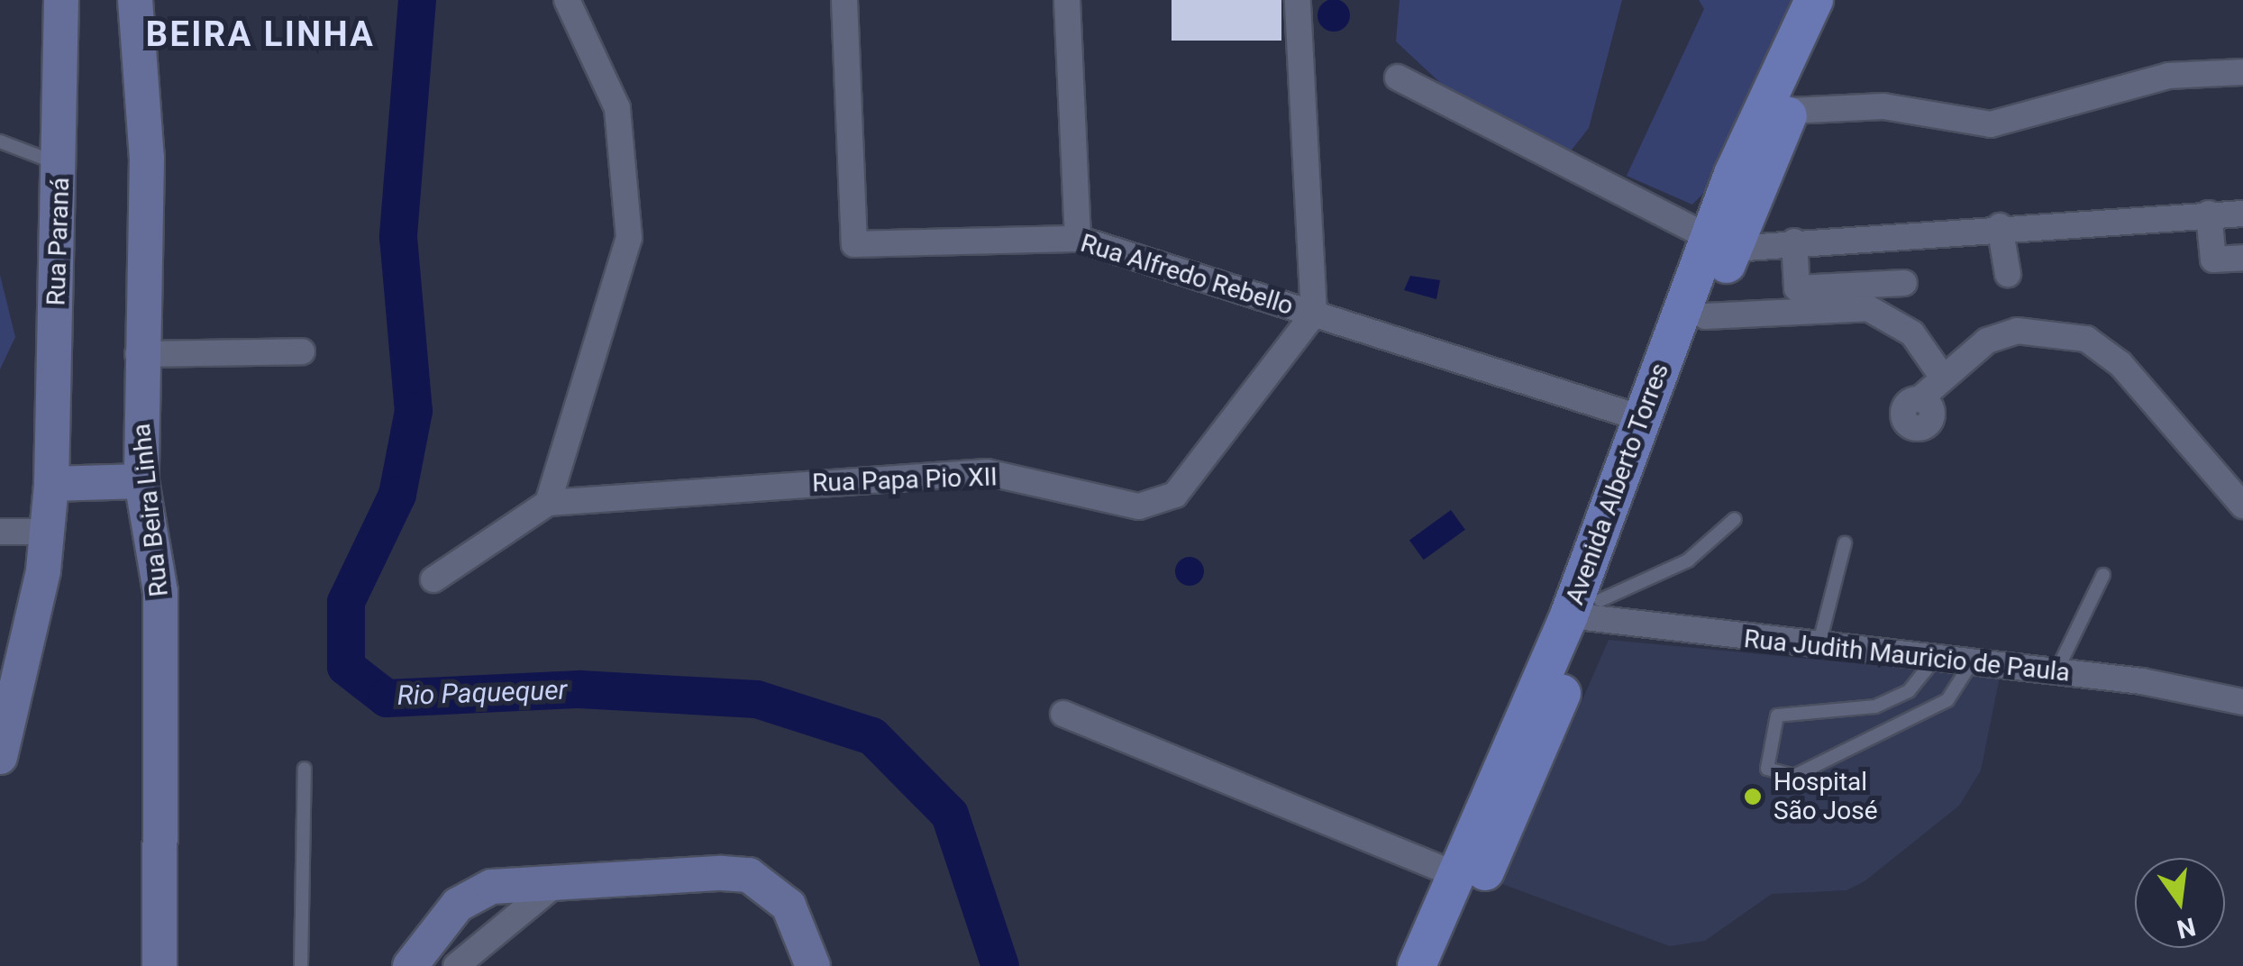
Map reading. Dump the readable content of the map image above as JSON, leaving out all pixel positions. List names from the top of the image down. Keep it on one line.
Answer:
{"streets":{"main road":["Avenida Alberto Torres"],"street":["Rua Paraná","Rua Alfredo Rebello","Rua Papa Pio XII","Rua Beira Linha","Rua Judith Mauricio de Paula"]},"crossings":[["Rua Alfredo Rebello","Rua Papa Pio XII"],["Rua Alfredo Rebello","Avenida Alberto Torres"],["Avenida Alberto Torres","Rua Judith Mauricio de Paula"]],"districts":["BEIRA LINHA"],"water":["Rio Paquequer"],"places":["Hospital São José"],"north":"bottom"}
